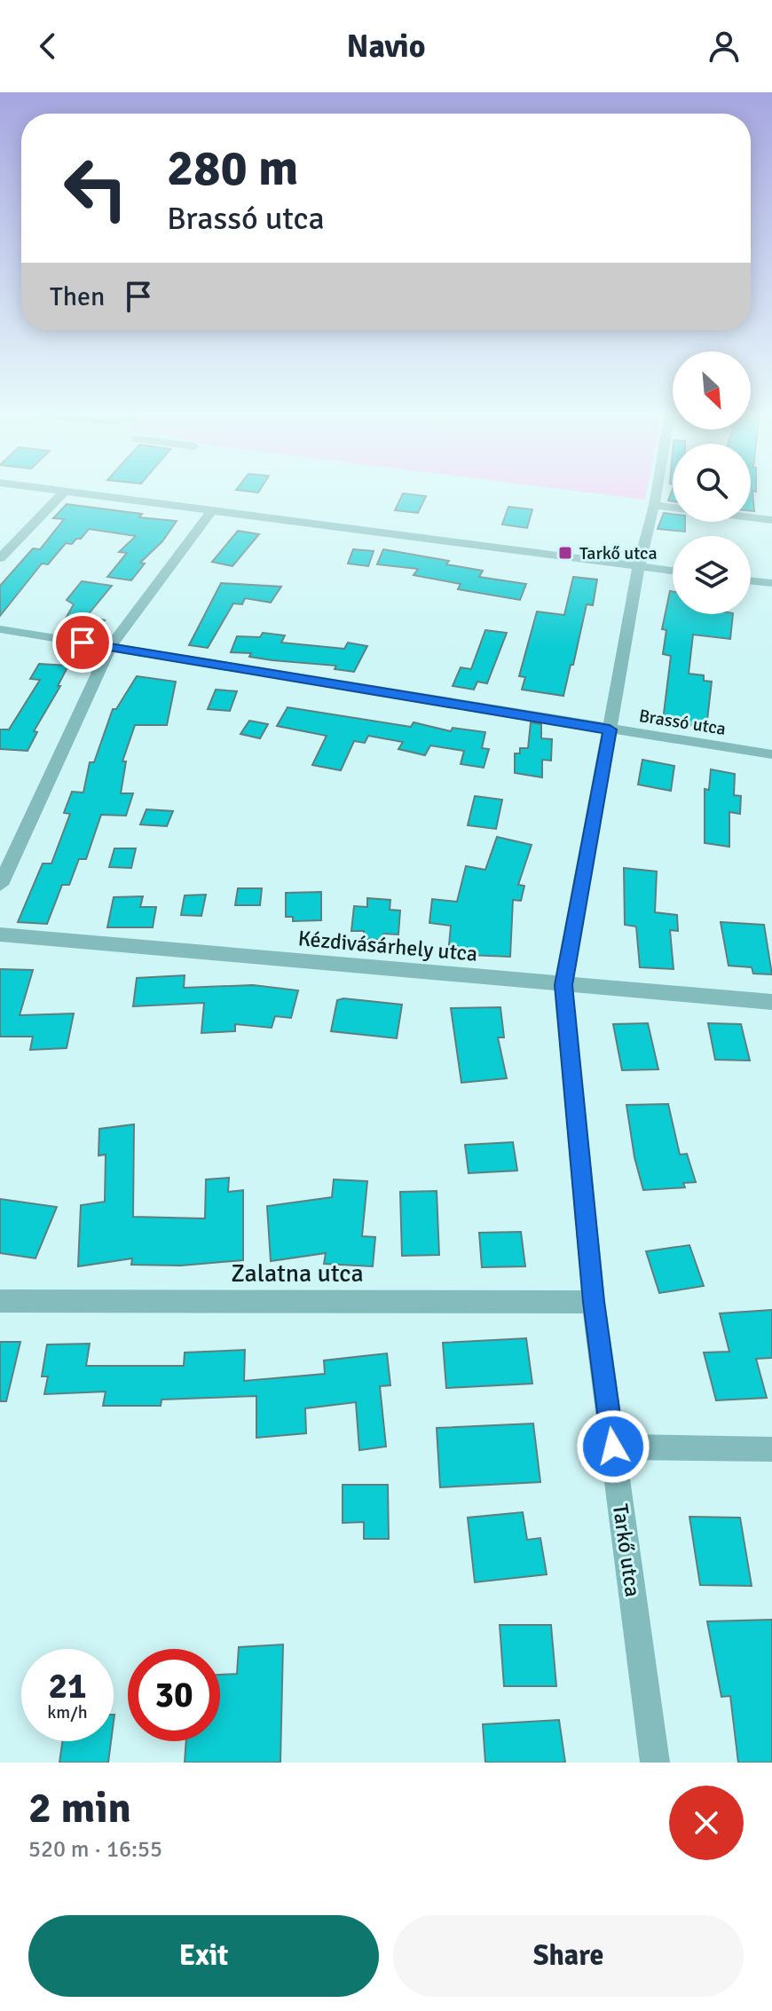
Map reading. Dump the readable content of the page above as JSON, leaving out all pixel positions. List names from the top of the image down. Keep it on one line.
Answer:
{"streets":{"street":["Brassó utca","Kézdivásárhely utca","Zalatna utca","Tarkő utca"]},"crossings":[["Brassó utca","Tarkő utca"],["Kézdivásárhely utca","Tarkő utca"],["Zalatna utca","Tarkő utca"]],"places":{"transit":["Tarkő utca"]},"north":"bottom right","page":{"header":"Navio","turn":["280 m","Brassó utca"],"then":"Then","speed":"21 km/h","limit":"30","heading":["2 min","520 m · 16:55"],"buttons":["Exit","Share"]}}
